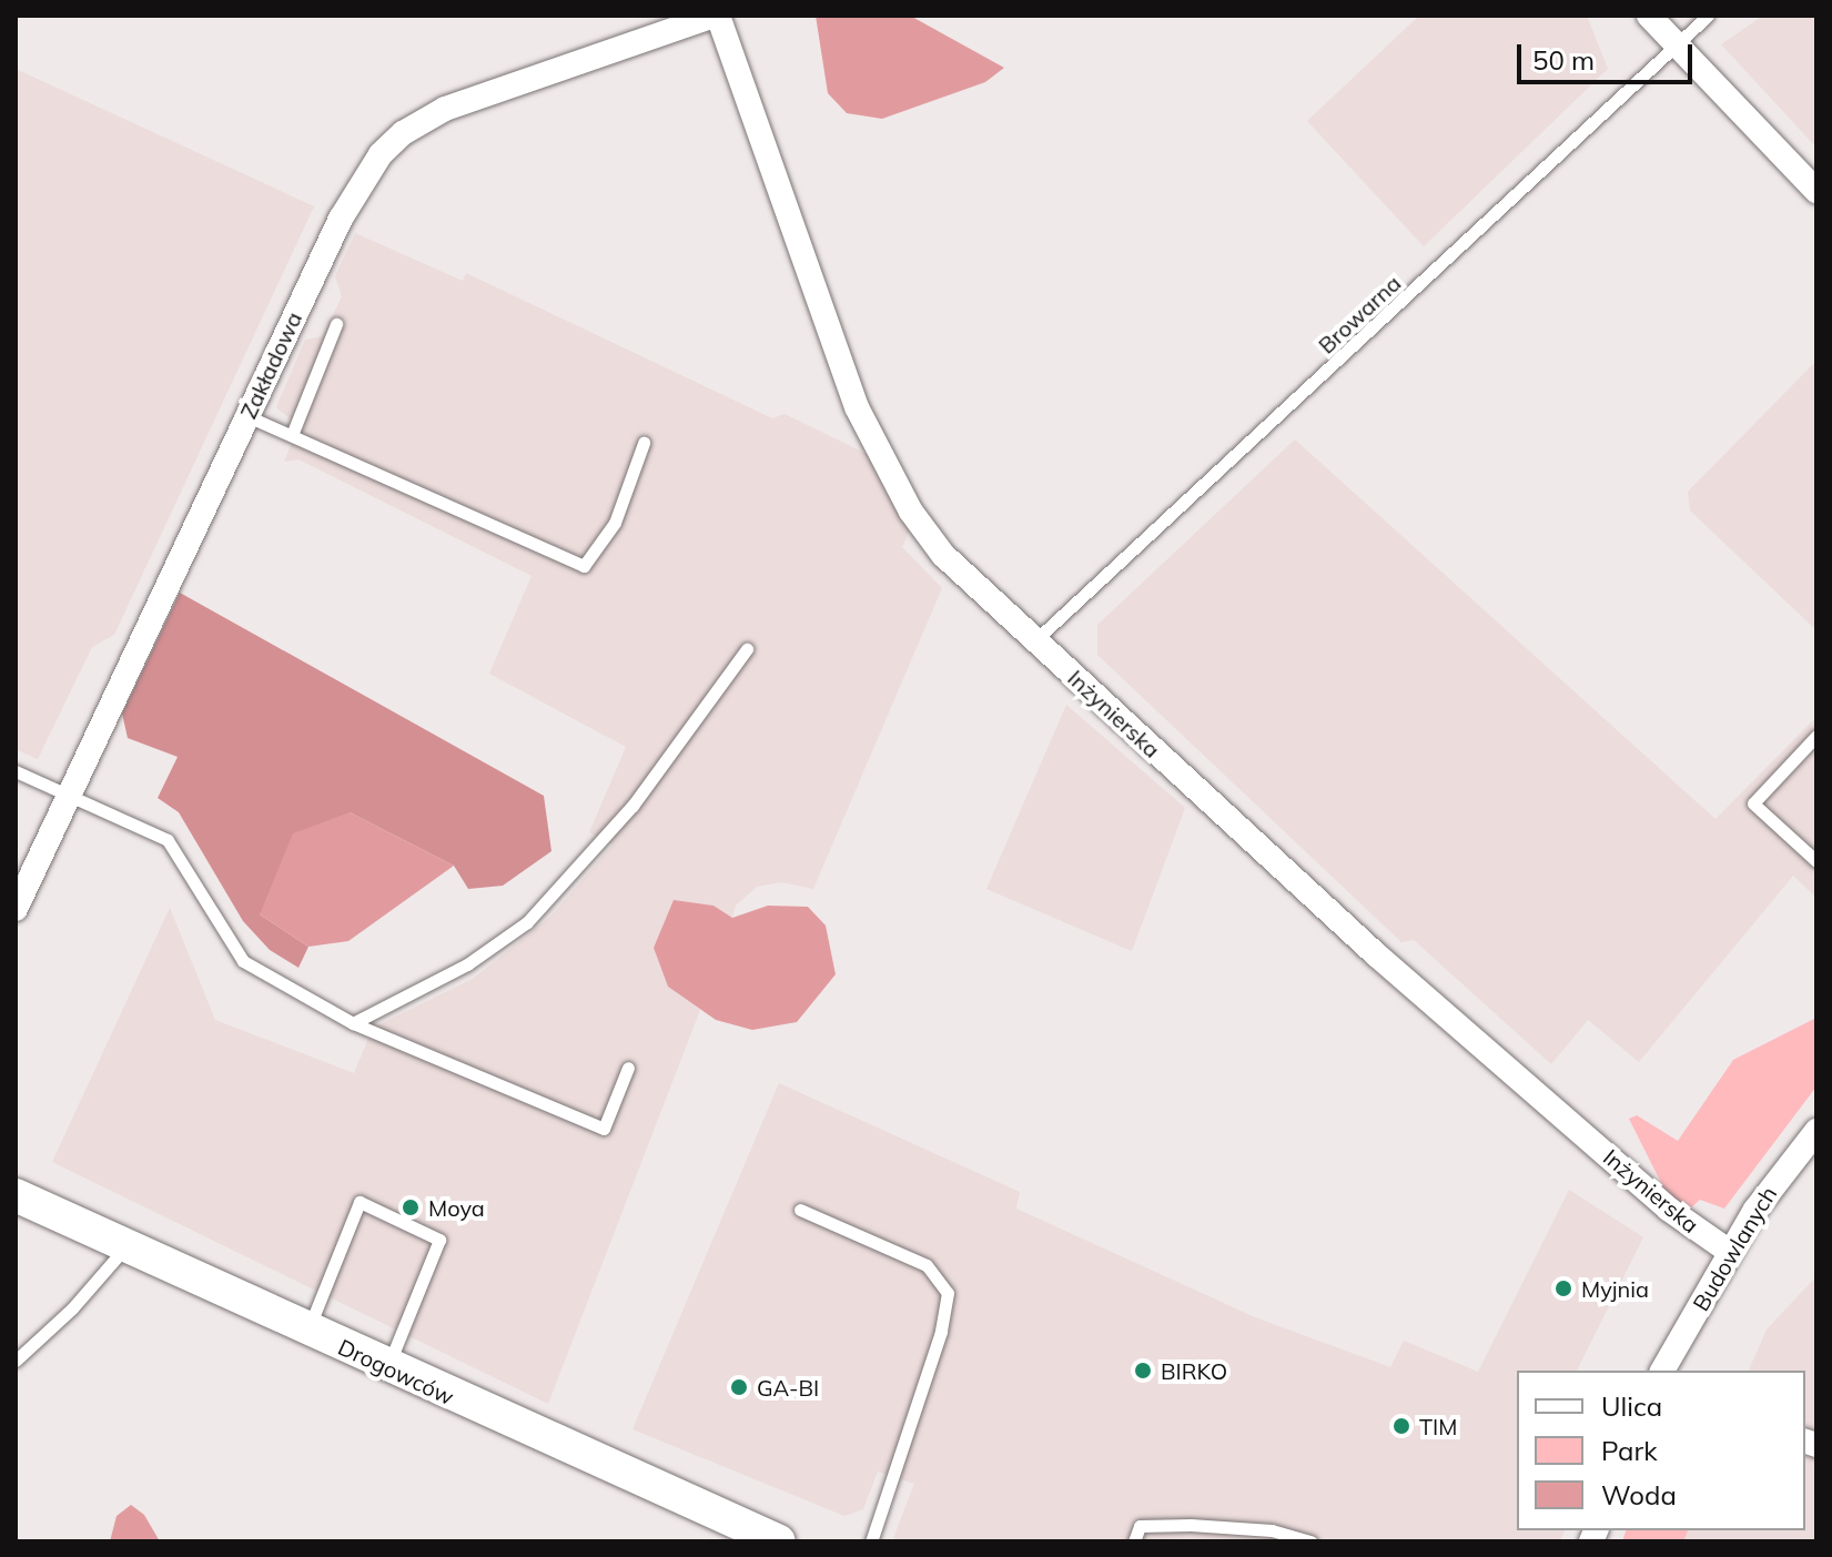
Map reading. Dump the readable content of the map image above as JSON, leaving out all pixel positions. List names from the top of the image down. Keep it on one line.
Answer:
{"streets":{"main road":["Drogowców"],"street":["Zakładowa","Inżynierska","Budowlanych"],"lane":["Browarna"]},"crossings":[["Browarna","Inżynierska"],["Zakładowa","Inżynierska"],["Inżynierska","Budowlanych"]],"places":["Moya","Myjnia","BIRKO","GA-BI","TIM"],"legend":["Ulica","Park","Woda"],"scale_bar":"50 m"}
